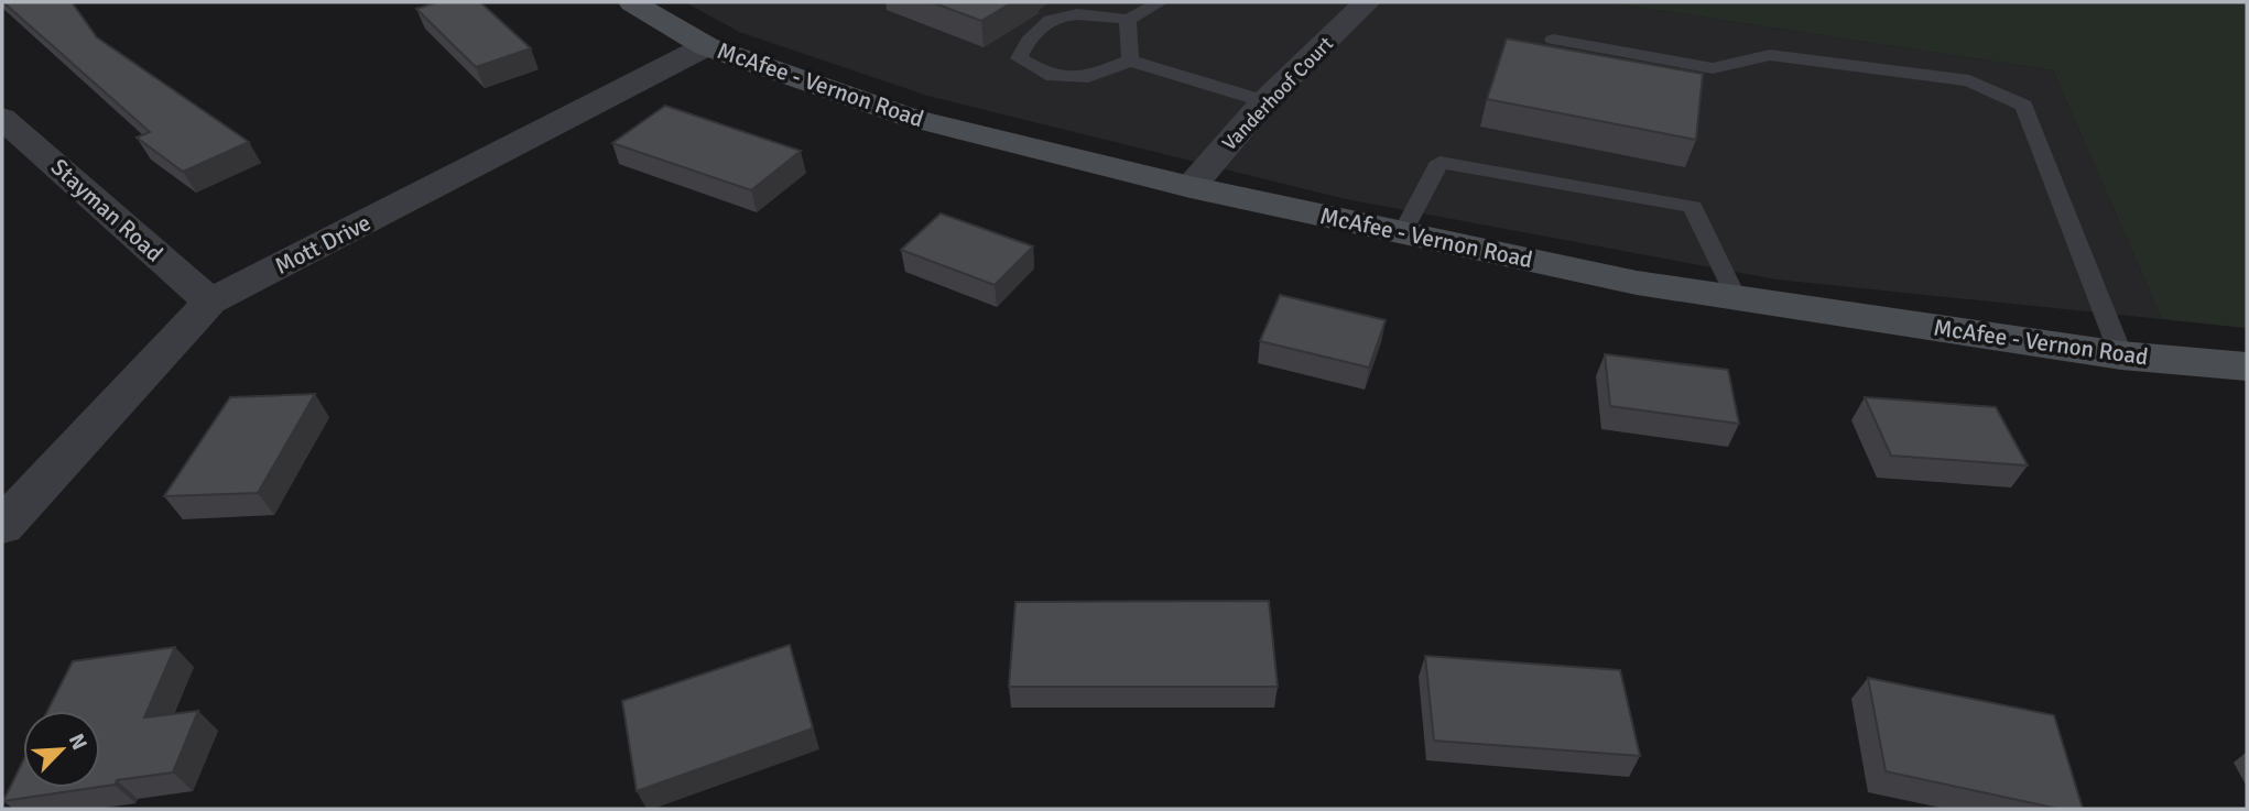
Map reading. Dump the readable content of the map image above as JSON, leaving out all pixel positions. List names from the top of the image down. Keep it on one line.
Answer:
{"streets":{"main road":["McAfee - Vernon Road"],"street":["Vanderhoof Court","Stayman Road","Mott Drive"]},"crossings":[["McAfee - Vernon Road","Vanderhoof Court"],["McAfee - Vernon Road","Mott Drive"],["Stayman Road","Mott Drive"]],"north":"top right"}
